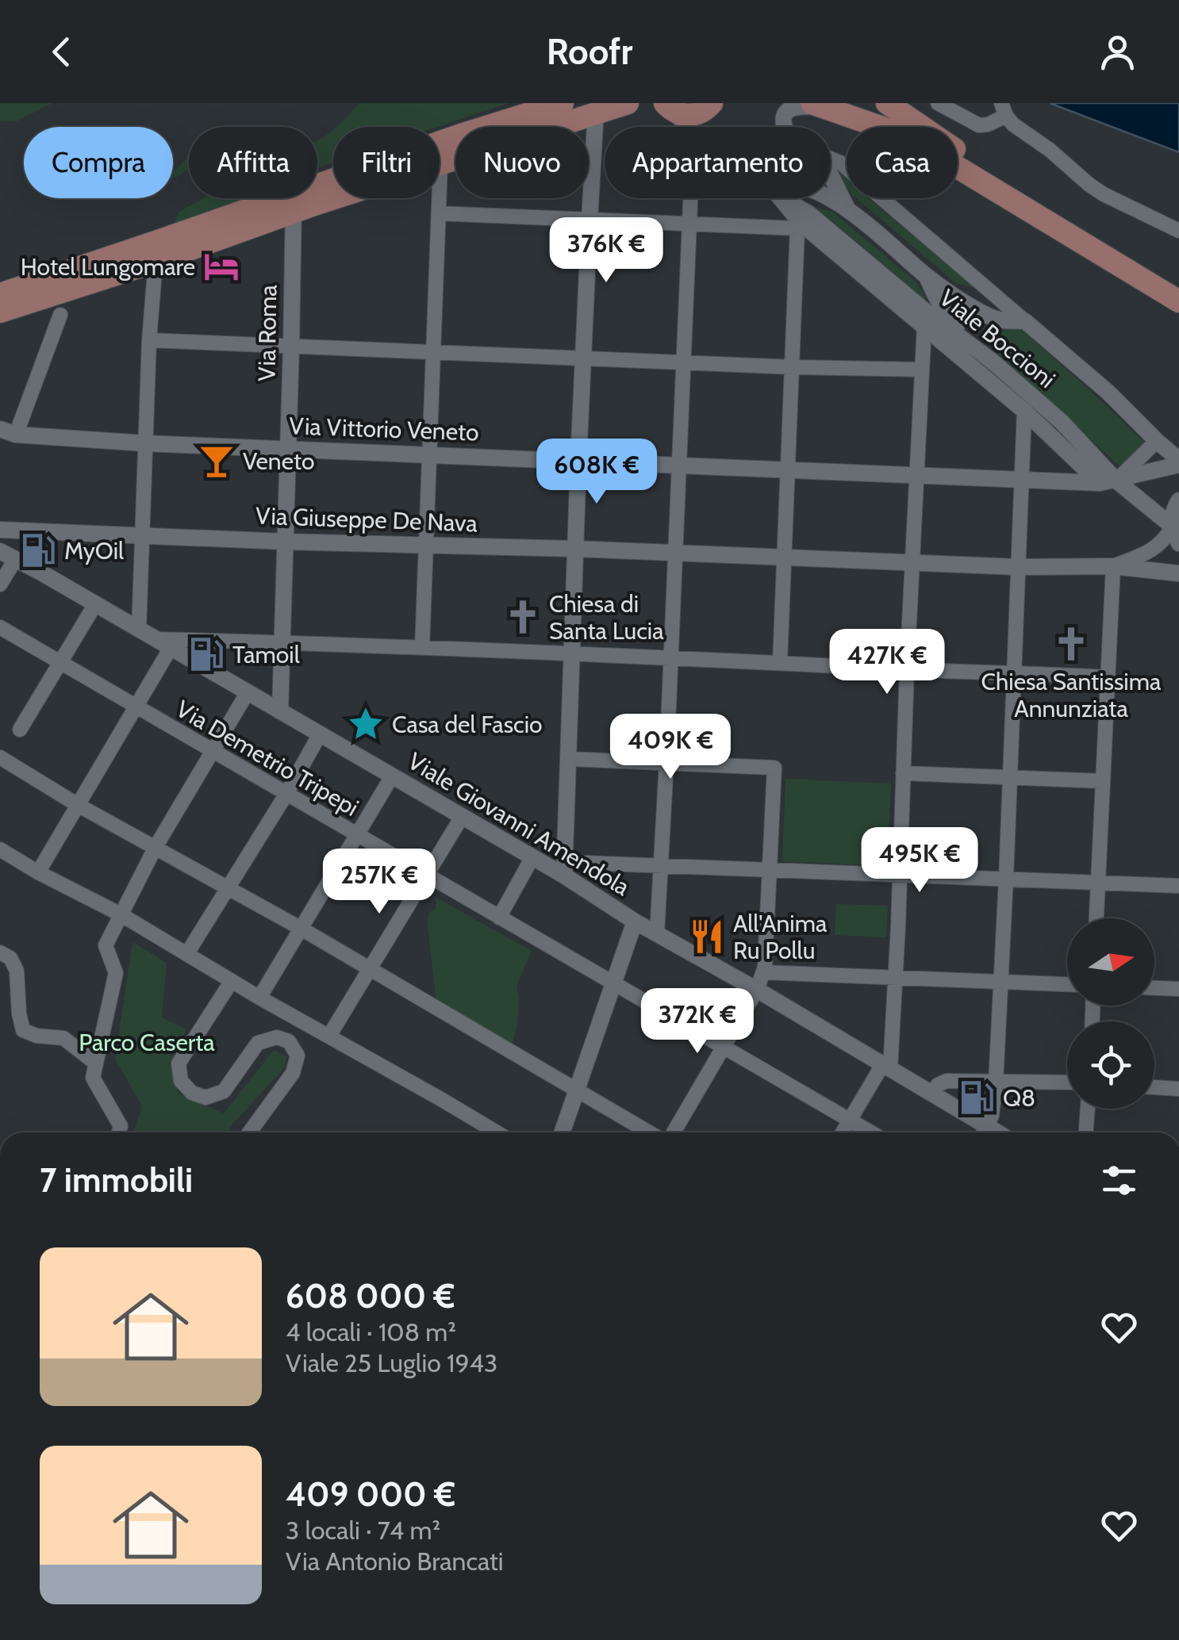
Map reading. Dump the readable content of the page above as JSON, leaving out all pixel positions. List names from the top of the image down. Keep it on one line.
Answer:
{"streets":{"street":["Via Roma","Viale Boccioni","Via Vittorio Veneto","Via Giuseppe De Nava","Via Demetrio Tripepi","Viale Giovanni Amendola"]},"crossings":[["Via Roma","Via Vittorio Veneto"],["Via Roma","Via Giuseppe De Nava"],["Via Roma","Viale Giovanni Amendola"],["Viale Boccioni","Via Vittorio Veneto"],["Viale Boccioni","Via Giuseppe De Nava"]],"parks":["Parco Caserta"],"places":{"hotel":["Hotel Lungomare"],"bar":["Veneto"],"fuel station":["MyOil","Tamoil","Q8"],"church":["Chiesa di Santa Lucia","Chiesa Santissima Annunziata"],"place":["Casa del Fascio"],"restaurant":["All'Anima Ru Pollu"]},"north":"right","page":{"header":"Roofr","chip":["Compra","Affitta","Filtri","Nuovo","Appartamento","Casa"],"price":["376K €","608K €","427K €","409K €","495K €","257K €","372K €"],"heading":"7 immobili","list":[{"name":"608 000 €","note":"4 locali · 108 m² · Viale 25 Luglio 1943"},{"name":"409 000 €","note":"3 locali · 74 m² · Via Antonio Brancati"}]}}
